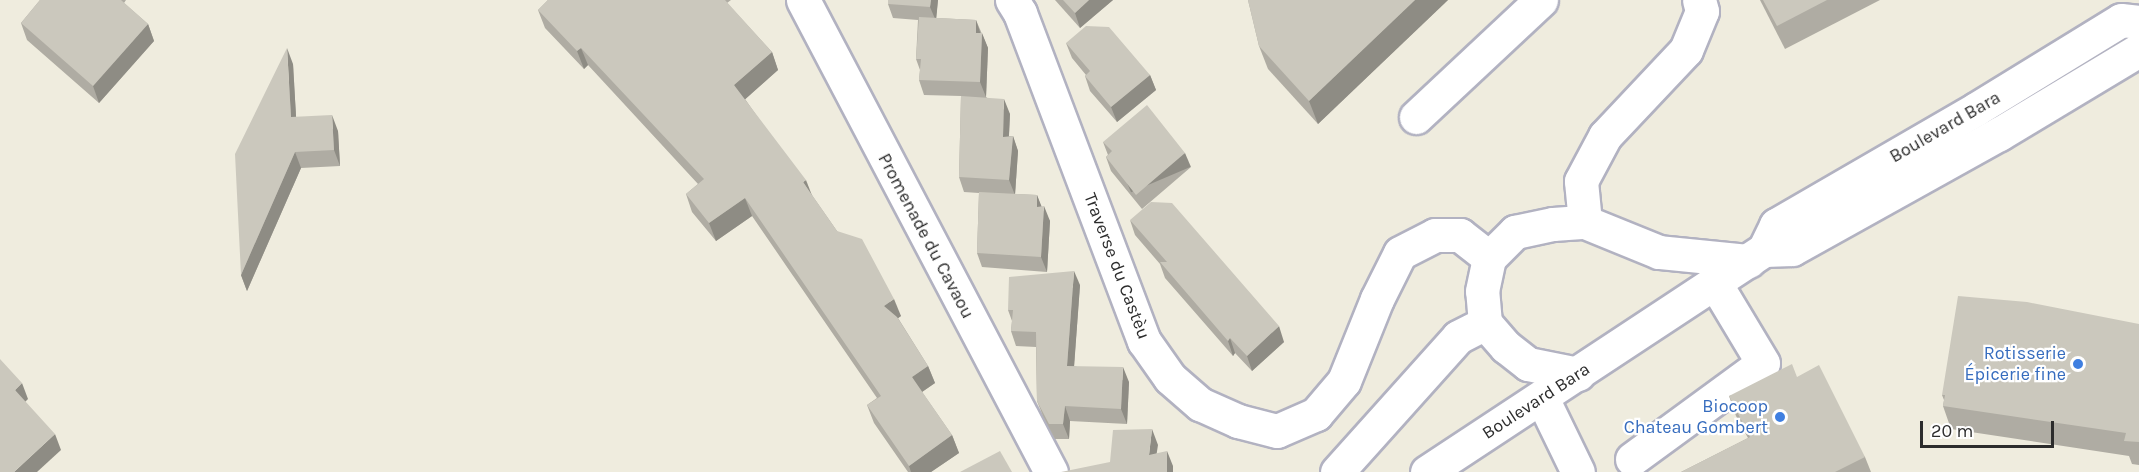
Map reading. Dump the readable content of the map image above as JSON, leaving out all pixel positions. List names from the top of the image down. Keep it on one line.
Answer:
{"streets":{"street":["Boulevard Bara","Promenade du Cavaou","Traverse du Castèu"]},"places":["Rotisserie Épicerie fine","Biocoop Chateau Gombert"],"scale_bar":"20 m"}
